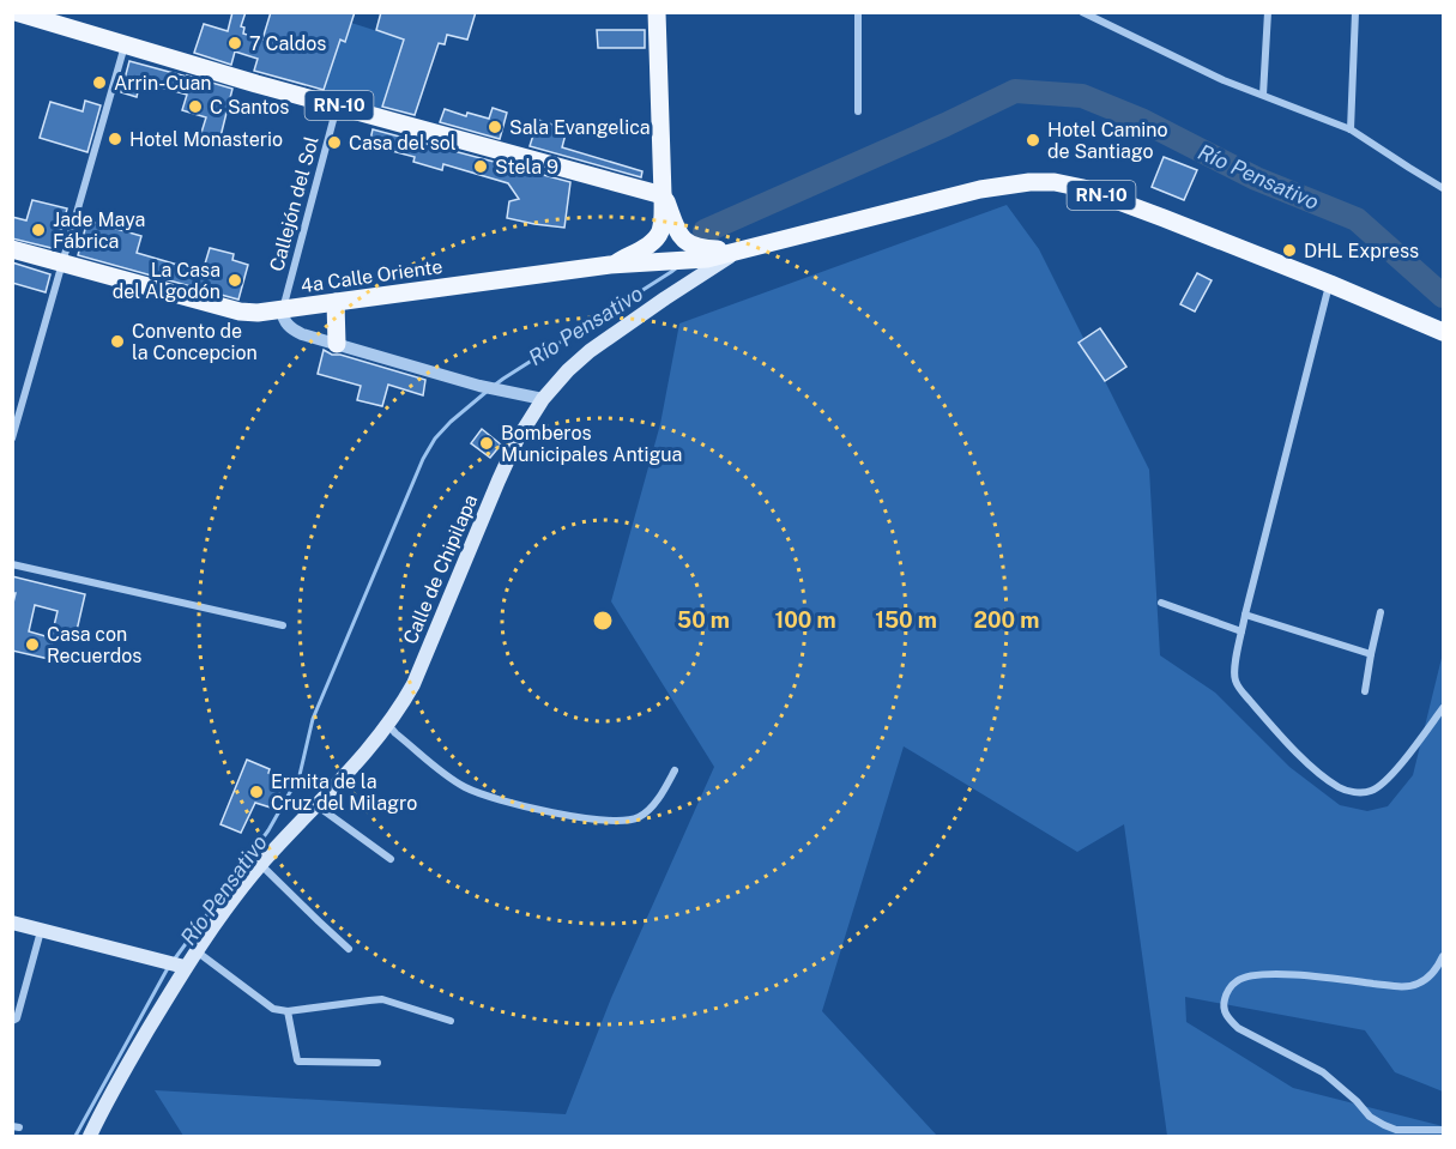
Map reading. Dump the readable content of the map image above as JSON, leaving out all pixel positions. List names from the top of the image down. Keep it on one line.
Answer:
{"streets":{"main road":["RN-10","4a Calle Oriente","Calle de Chipilapa"],"street":["Callejón del Sol"]},"crossings":[["RN-10","Callejón del Sol"],["RN-10","4a Calle Oriente"],["RN-10","Calle de Chipilapa"],["Callejón del Sol","4a Calle Oriente"]],"water":["Río Pensativo"],"places":["7 Caldos","Arrin-Cuan","C Santos","Sala Evangelica","Hotel Monasterio","Hotel Camino de Santiago","Casa del sol","Stela 9","Jade Maya Fábrica","DHL Express","La Casa del Algodón","Convento de la Concepcion","Bomberos Municipales Antigua","Casa con Recuerdos","Ermita de la Cruz del Milagro"],"rings":["50 m","100 m","150 m","200 m"]}
